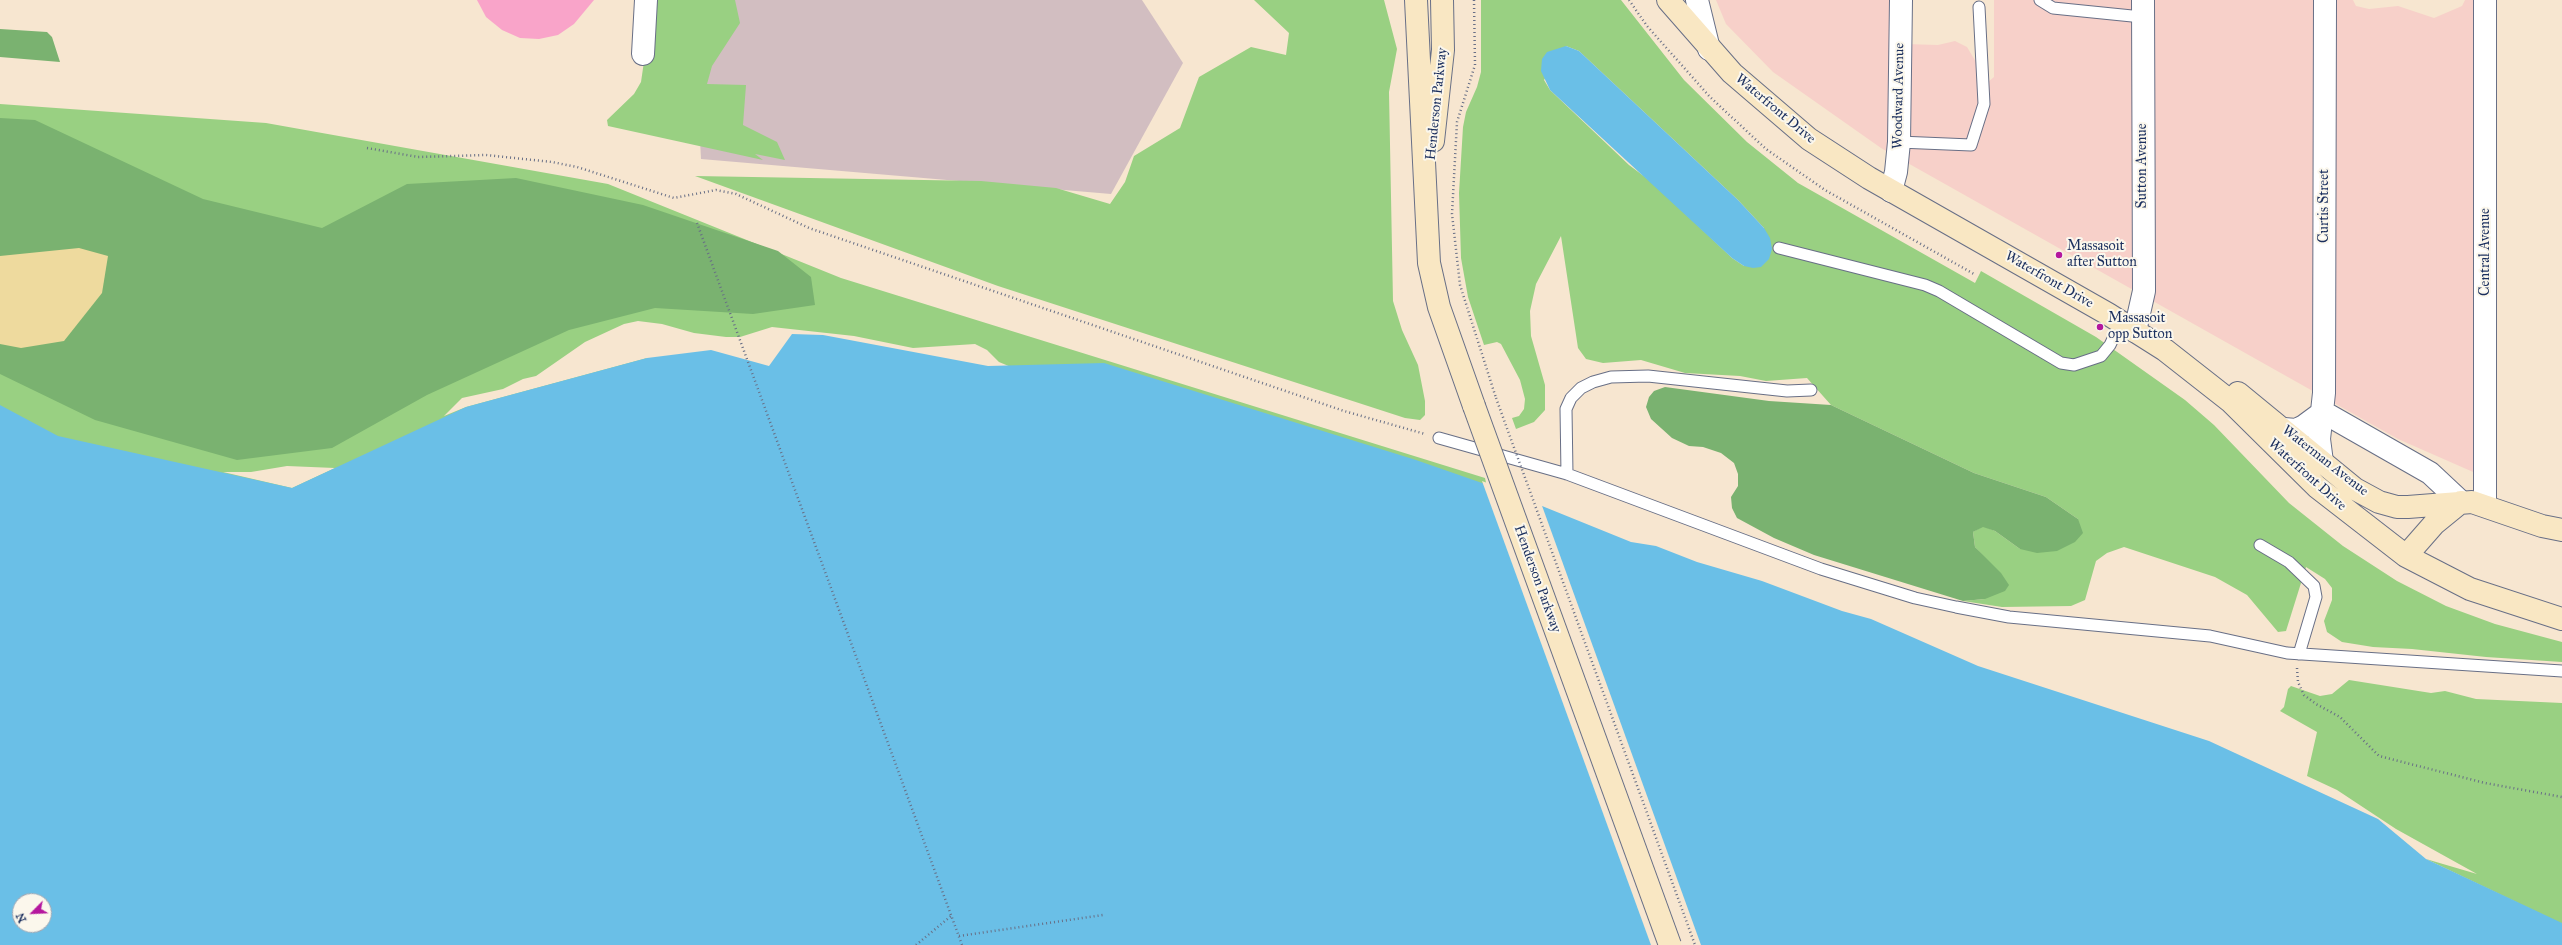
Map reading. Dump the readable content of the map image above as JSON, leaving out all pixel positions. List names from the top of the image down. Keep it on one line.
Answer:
{"streets":{"main road":["Henderson Parkway","Waterfront Drive","Waterman Avenue"],"street":["Woodward Avenue","Sutton Avenue","Curtis Street","Central Avenue"]},"crossings":[["Woodward Avenue","Waterfront Drive"],["Waterfront Drive","Sutton Avenue"],["Waterfront Drive","Waterman Avenue"],["Curtis Street","Waterman Avenue"],["Central Avenue","Waterman Avenue"]],"places":["Massasoit after Sutton","Massasoit opp Sutton"],"north":"bottom left"}
